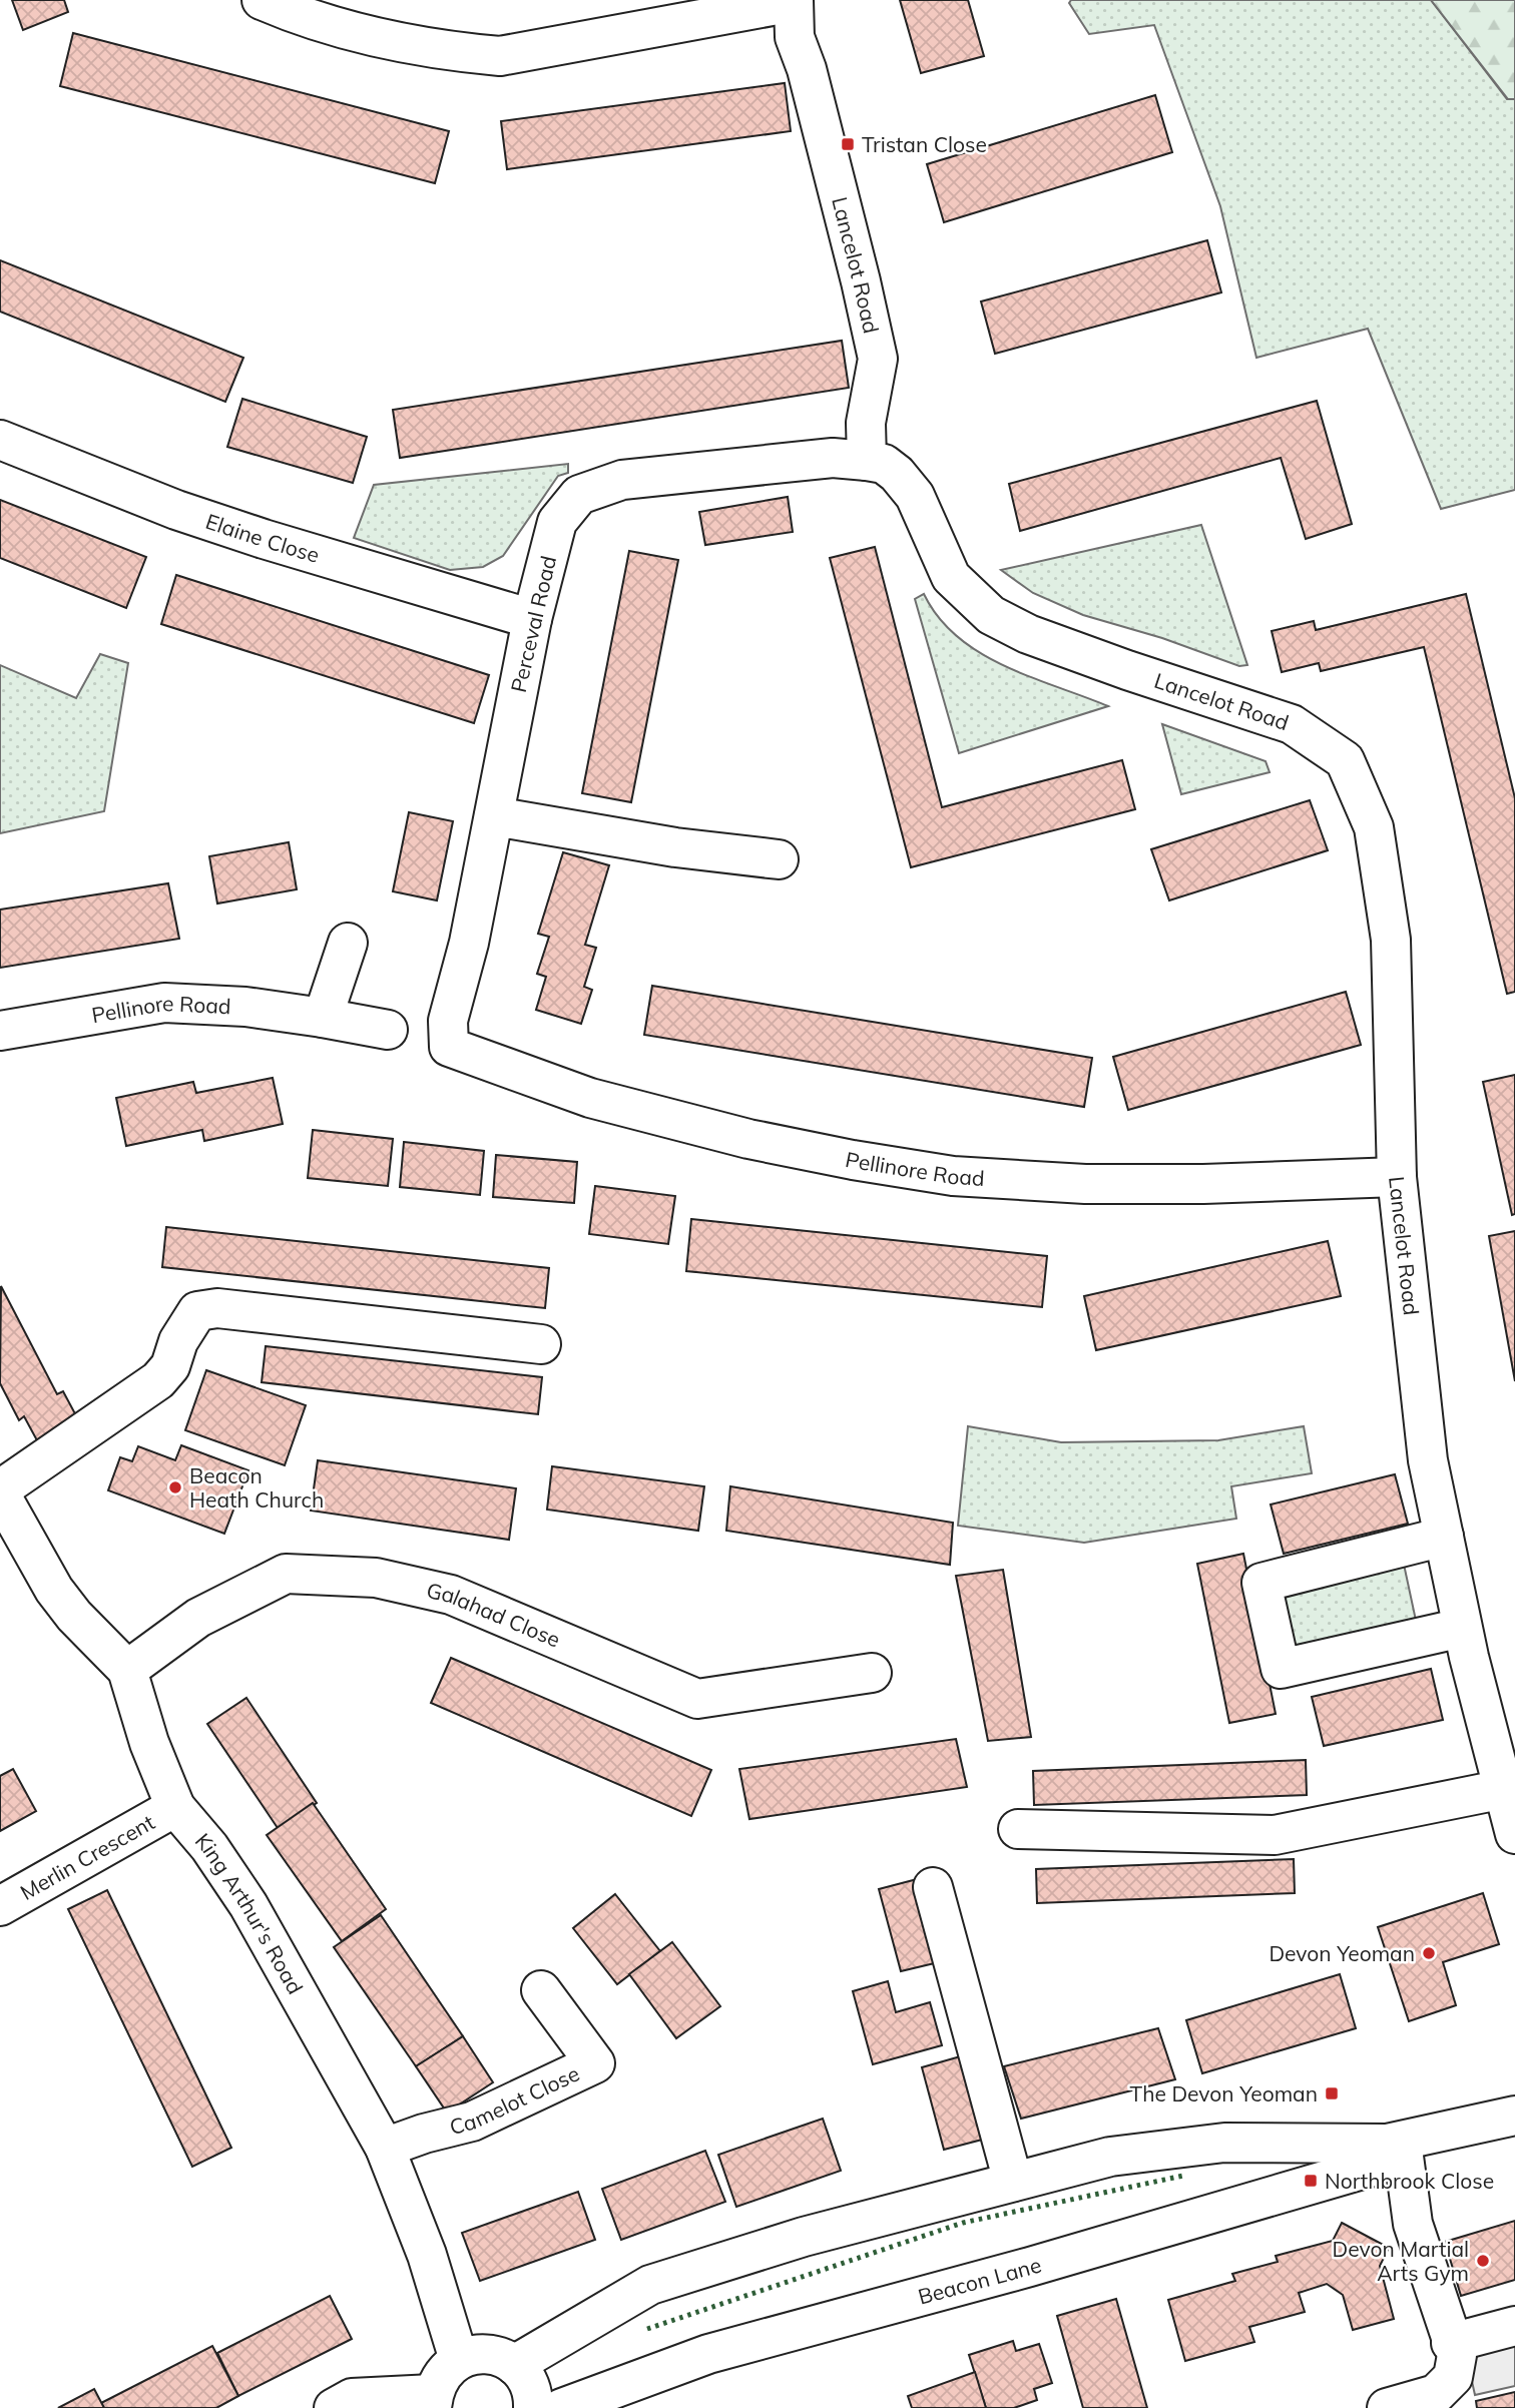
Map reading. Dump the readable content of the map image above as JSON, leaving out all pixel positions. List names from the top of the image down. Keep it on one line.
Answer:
{"streets":{"street":["Lancelot Road","Elaine Close","Perceval Road","Pellinore Road","Galahad Close","Merlin Crescent","King Arthur's Road","Camelot Close","Beacon Lane"]},"crossings":[["Lancelot Road","Perceval Road"],["Lancelot Road","Pellinore Road"],["Elaine Close","Perceval Road"],["Perceval Road","Pellinore Road"],["Galahad Close","King Arthur's Road"],["Merlin Crescent","King Arthur's Road"],["King Arthur's Road","Camelot Close"]],"places":{"transit":["Tristan Close","The Devon Yeoman","Northbrook Close"],"other":["Beacon Heath Church","Devon Yeoman","Devon Martial Arts Gym"]}}
